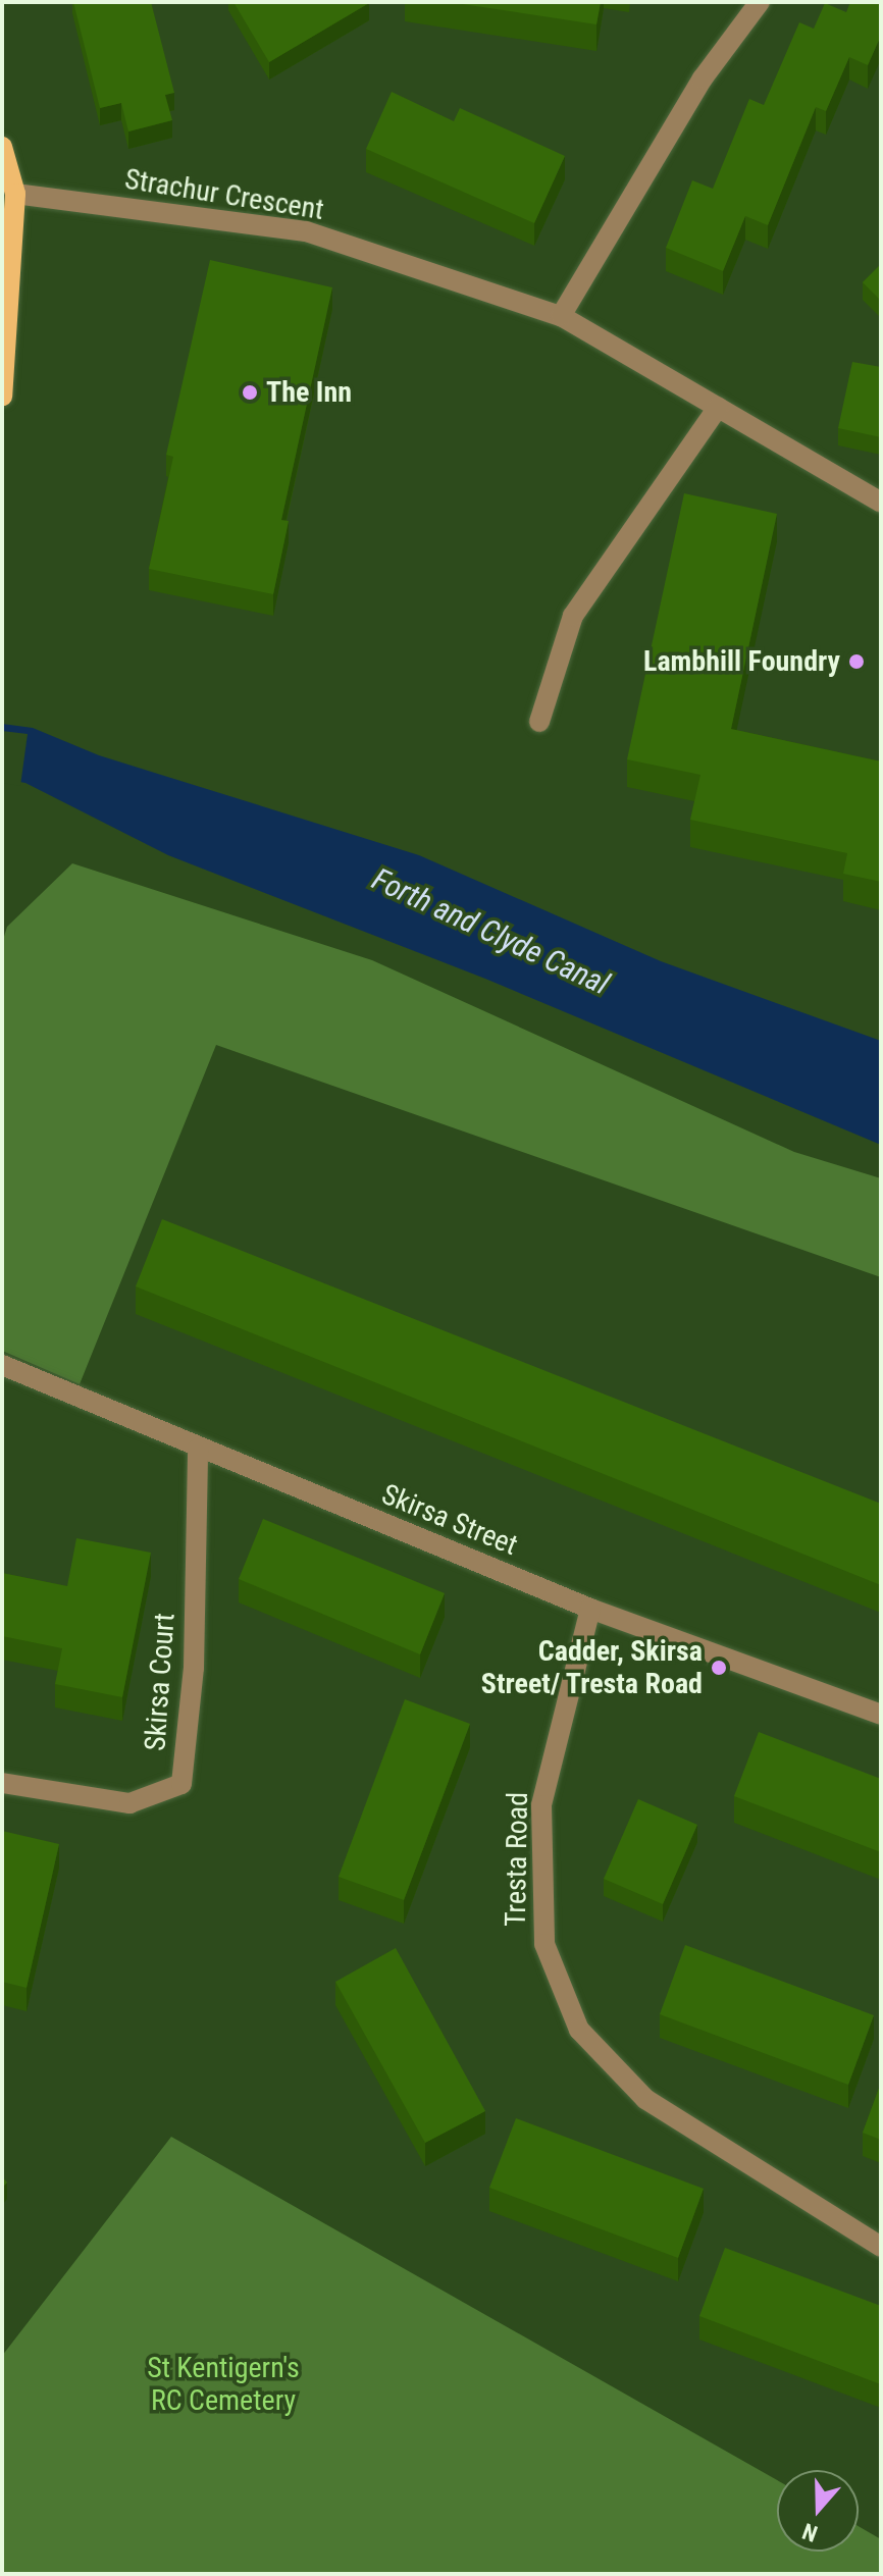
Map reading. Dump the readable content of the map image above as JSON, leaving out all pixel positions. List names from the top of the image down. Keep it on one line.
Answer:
{"streets":{"street":["Strachur Crescent","Skirsa Street","Skirsa Court","Tresta Road"]},"crossings":[["Skirsa Street","Skirsa Court"],["Skirsa Street","Tresta Road"]],"water":["Forth and Clyde Canal"],"parks":["St Kentigern's RC Cemetery"],"places":["The Inn","Lambhill Foundry","Cadder, Skirsa Street/ Tresta Road"],"north":"bottom"}
